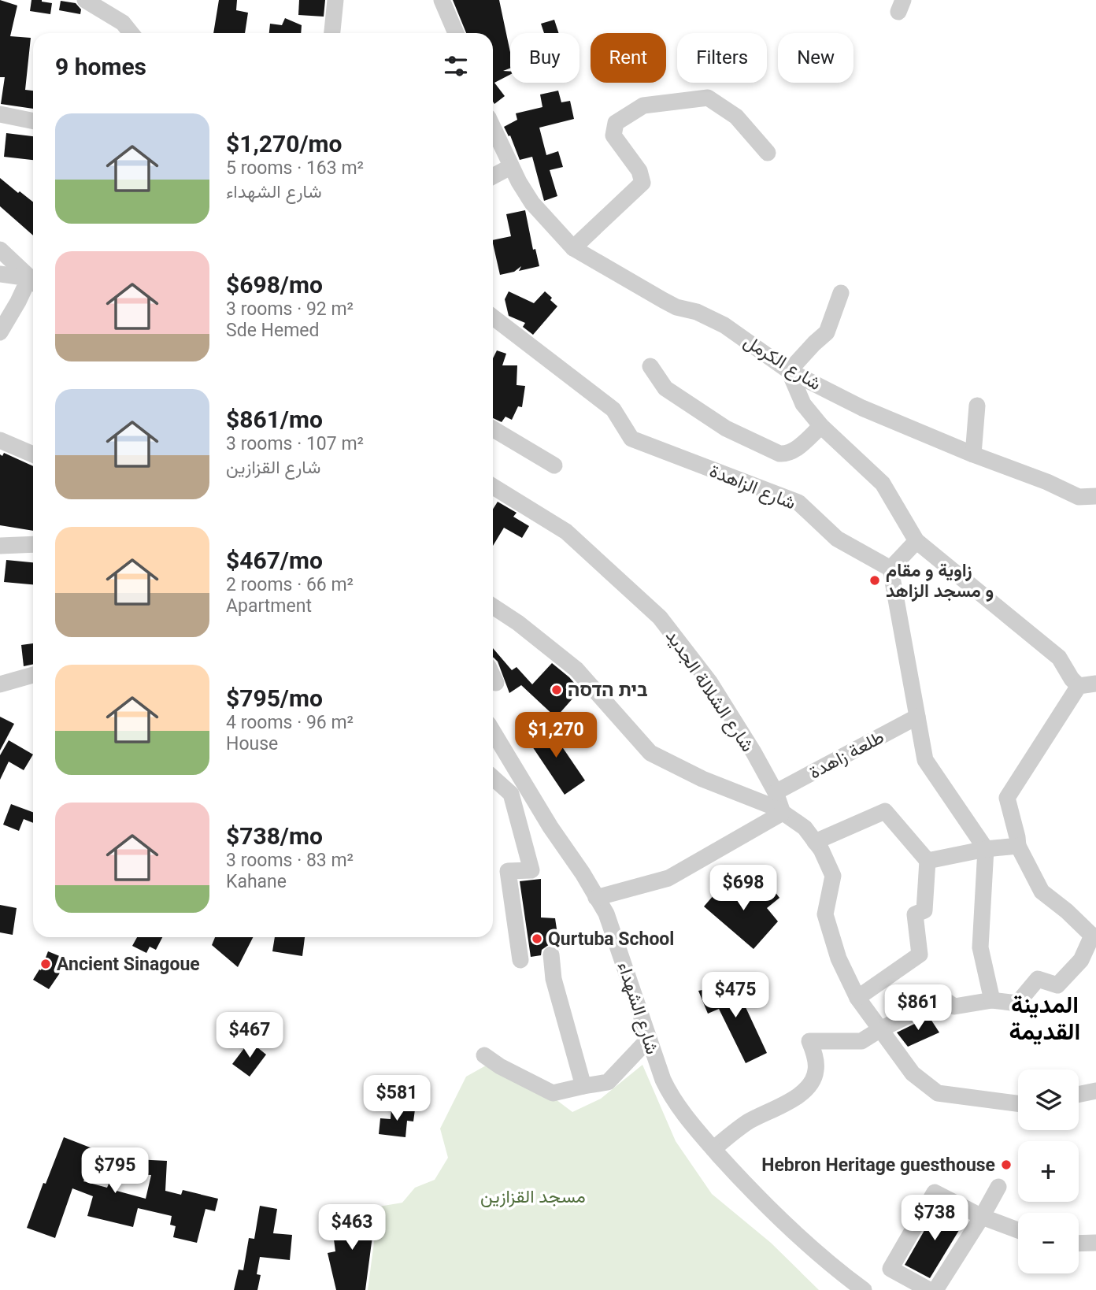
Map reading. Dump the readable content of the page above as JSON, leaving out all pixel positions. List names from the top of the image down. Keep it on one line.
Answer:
{"streets":{"street":["شارع الكرمل","شارع الزاهدة","شارع الشلالة الجديد","طلعة زاهدة","شارع الشهداء"]},"crossings":[["شارع الشلالة الجديد","طلعة زاهدة"]],"districts":["المدينة القديمة"],"parks":["مسجد القزازين"],"places":["زاوية و مقام و مسجد الزاهد","בית הדסה","Qurtuba School","Ancient Sinagoue","Hebron Heritage guesthouse"],"page":{"chip":["Buy","Rent","Filters","New"],"heading":"9 homes","list":[{"name":"$1,270/mo","note":"5 rooms · 163 m² · شارع الشهداء"},{"name":"$698/mo","note":"3 rooms · 92 m² · Sde Hemed"},{"name":"$861/mo","note":"3 rooms · 107 m² · شارع القزازين"},{"name":"$467/mo","note":"2 rooms · 66 m² · Apartment"},{"name":"$795/mo","note":"4 rooms · 96 m² · House"},{"name":"$738/mo","note":"3 rooms · 83 m² · Kahane"}],"price":["$1,270","$698","$475","$861","$467","$581","$795","$738","$463"],"map_buttons":["+","−"]}}
